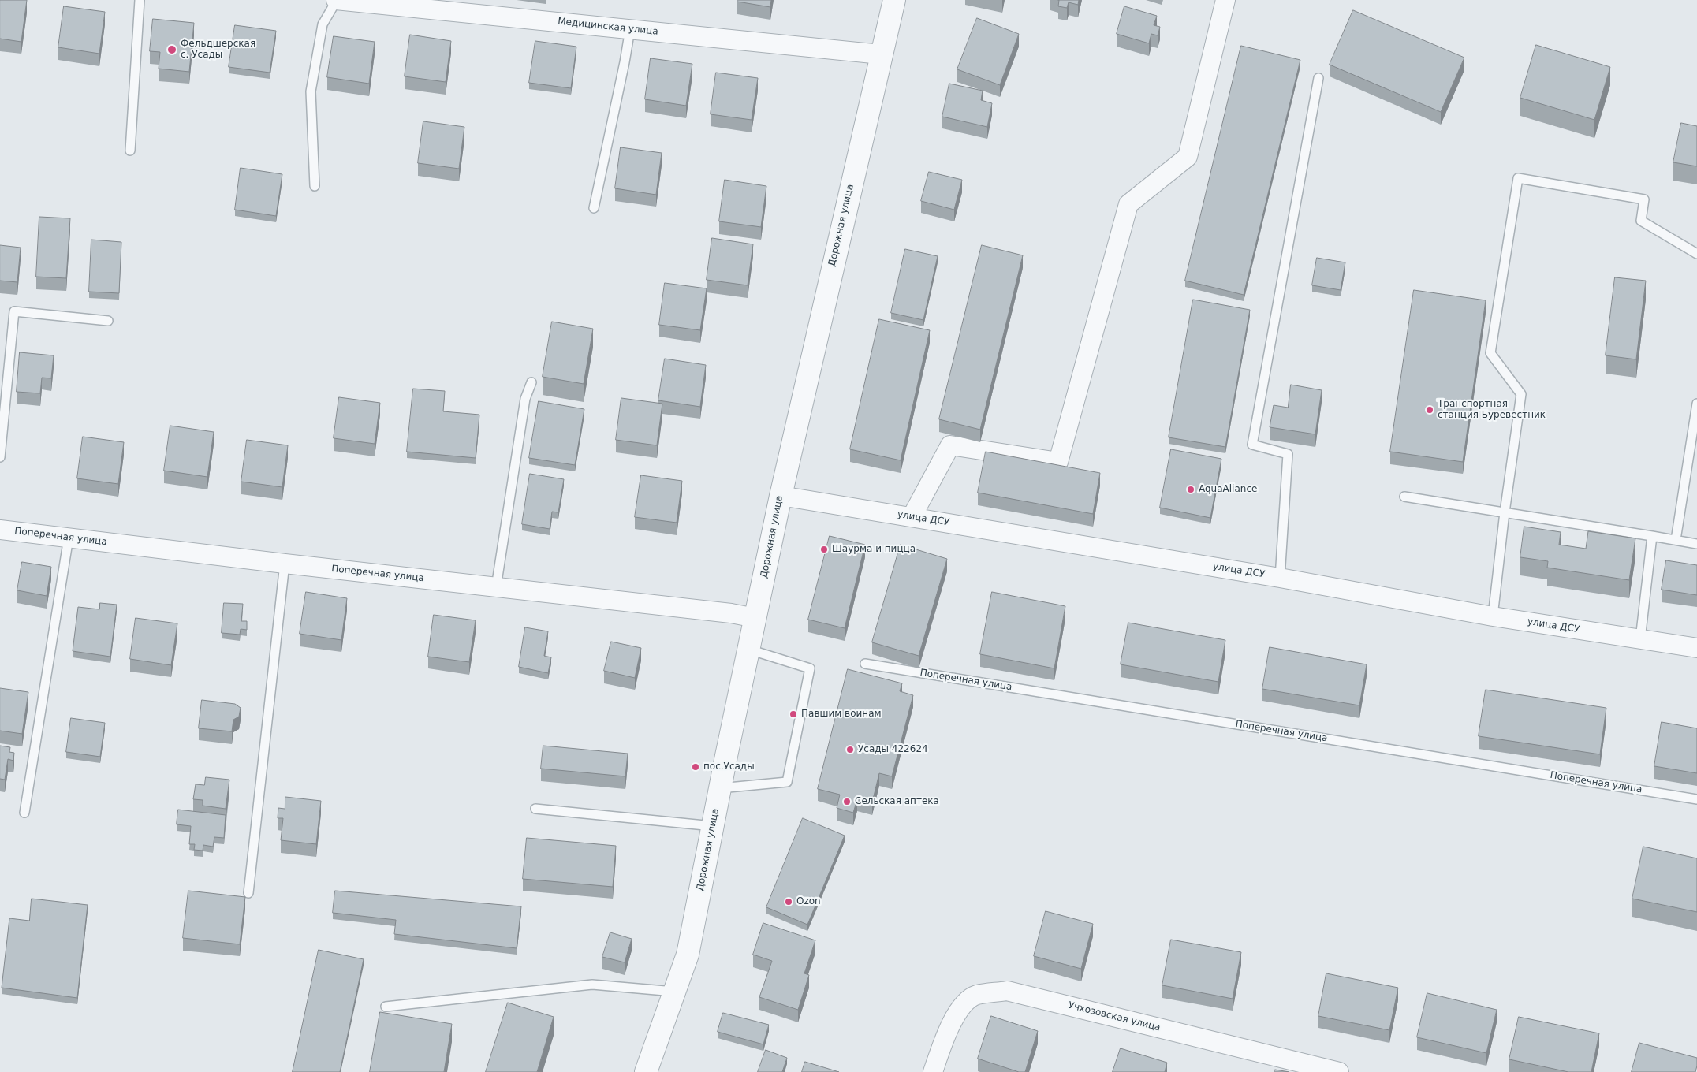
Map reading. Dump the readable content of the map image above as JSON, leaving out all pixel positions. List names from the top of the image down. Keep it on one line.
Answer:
{"streets":{"street":["Медицинская улица","Дорожная улица","улица ДСУ","Поперечная улица","Учхозовская улица"]},"crossings":[["Медицинская улица","Дорожная улица"],["Дорожная улица","улица ДСУ"],["Дорожная улица","Поперечная улица"]],"places":["Фельдшерская с. Усады","Транспортная станция Буревестник","AquaAliance","Шаурма и пицца","Павшим воинам","Усады 422624","пос.Усады","Сельская аптека","Ozon"]}
